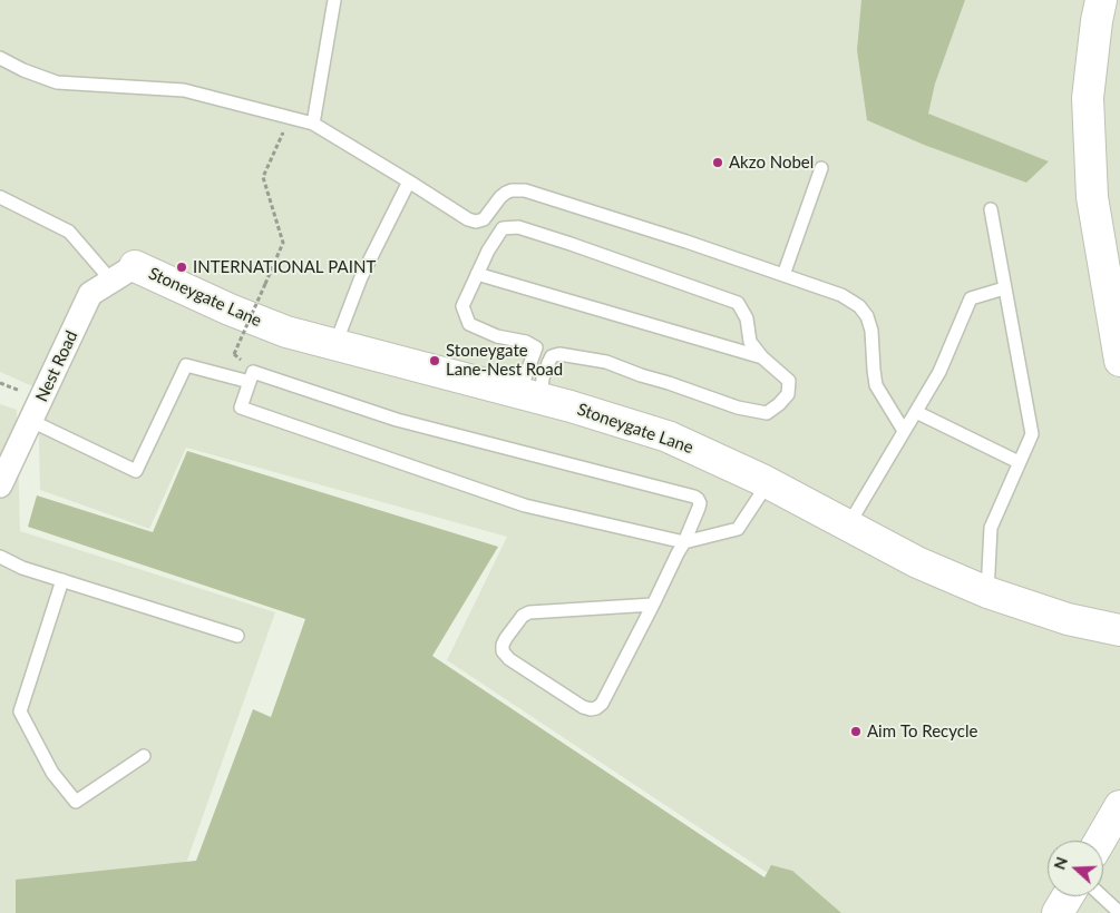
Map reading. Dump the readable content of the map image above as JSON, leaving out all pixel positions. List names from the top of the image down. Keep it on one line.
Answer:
{"streets":{"street":["Stoneygate Lane","Nest Road"]},"crossings":[["Stoneygate Lane","Nest Road"]],"places":["Akzo Nobel","INTERNATIONAL PAINT","Stoneygate Lane-Nest Road","Aim To Recycle"],"north":"left"}
